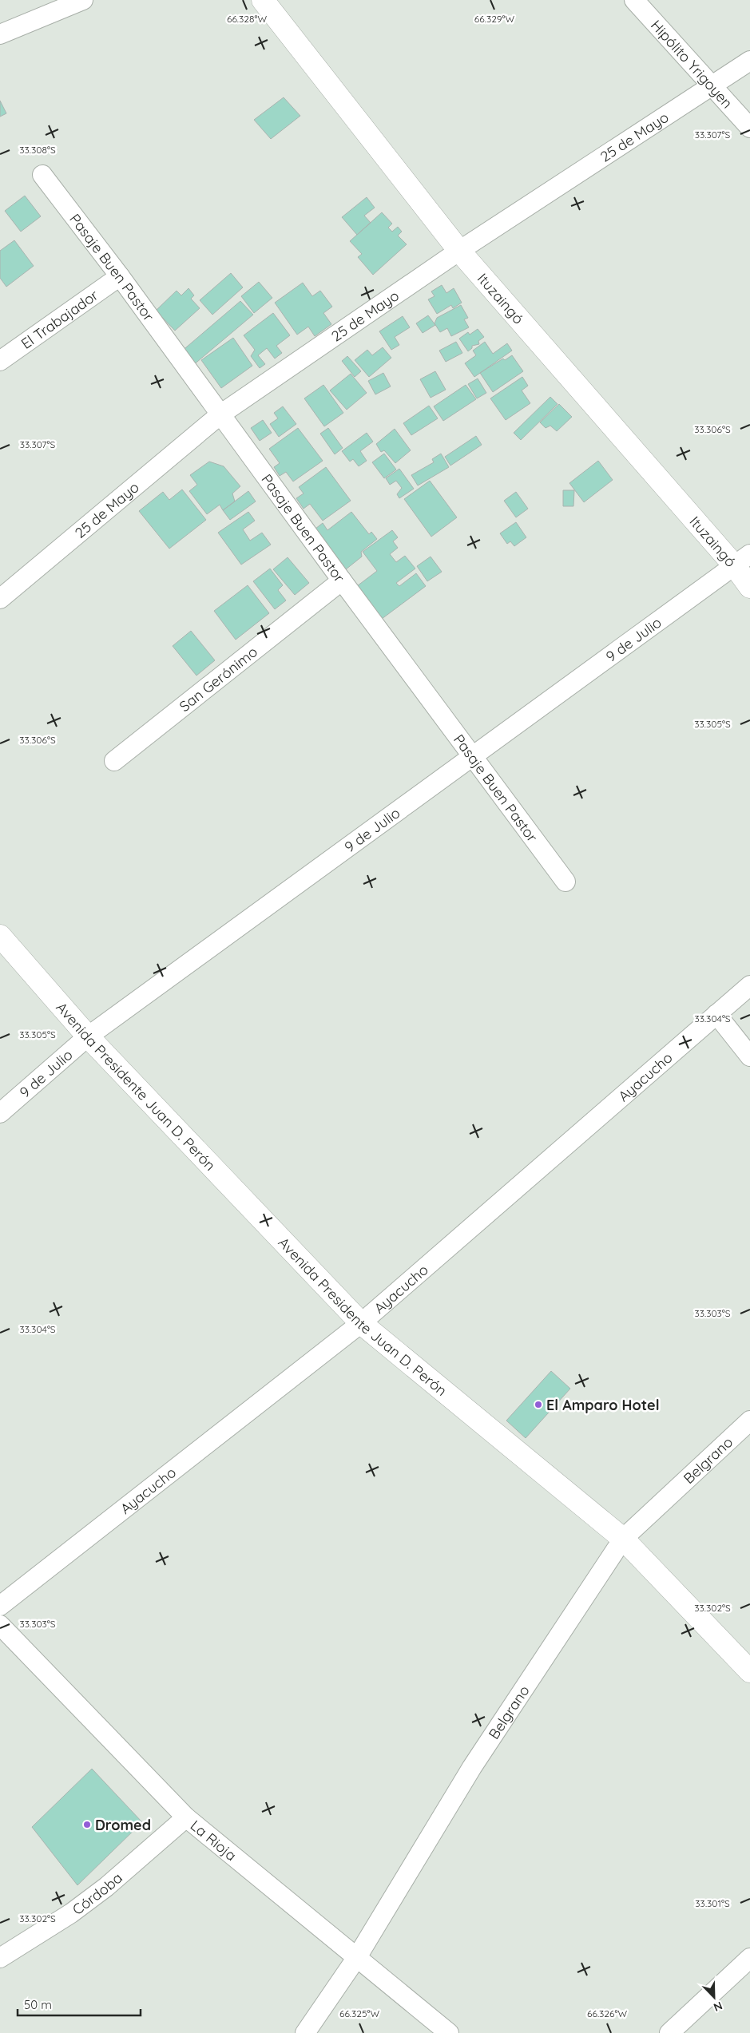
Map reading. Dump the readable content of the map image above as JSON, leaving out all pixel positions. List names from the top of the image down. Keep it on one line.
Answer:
{"streets":{"street":["Hipólito Yrigoyen","25 de Mayo","Pasaje Buen Pastor","Ituzaingó","El Trabajador","9 de Julio","San Gerónimo","Ayacucho","Avenida Presidente Juan D. Perón","Belgrano","La Rioja","Córdoba"]},"crossings":[["Hipólito Yrigoyen","25 de Mayo"],["25 de Mayo","Pasaje Buen Pastor"],["25 de Mayo","Ituzaingó"],["Pasaje Buen Pastor","El Trabajador"],["Pasaje Buen Pastor","9 de Julio"],["Pasaje Buen Pastor","San Gerónimo"],["Ituzaingó","9 de Julio"],["9 de Julio","Avenida Presidente Juan D. Perón"],["Ayacucho","Avenida Presidente Juan D. Perón"],["Avenida Presidente Juan D. Perón","Belgrano"],["Belgrano","La Rioja"],["La Rioja","Córdoba"]],"places":["El Amparo Hotel","Dromed"],"scale_bar":"50 m","north":"bottom right","coordinates":["66.328°W","66.329°W","33.307°S","33.308°S","33.306°S","33.305°S","33.304°S","33.303°S","33.302°S","33.301°S","66.325°W","66.326°W"]}
